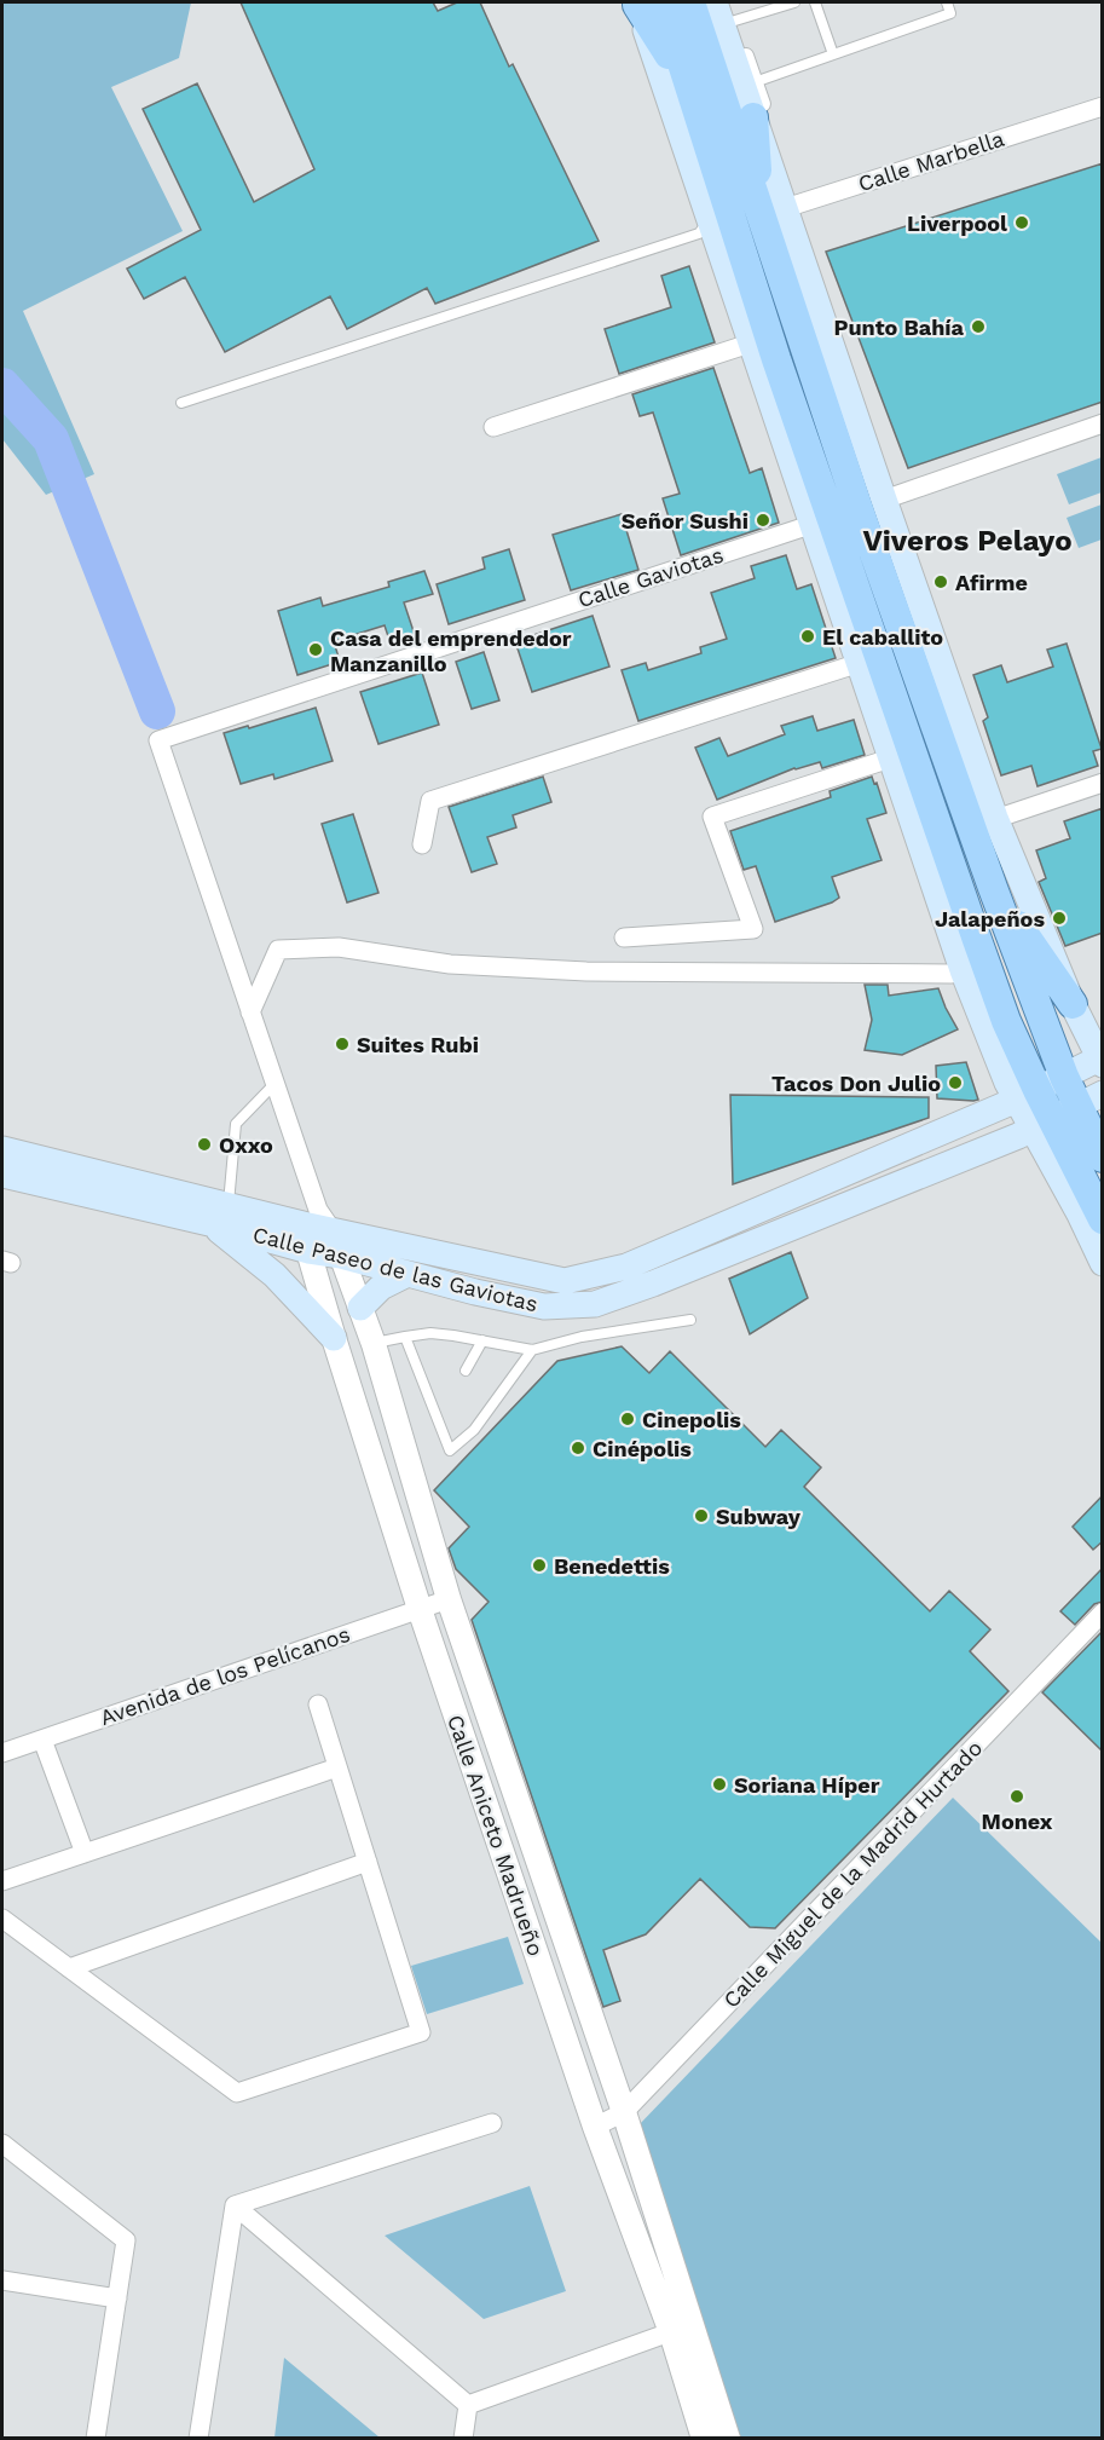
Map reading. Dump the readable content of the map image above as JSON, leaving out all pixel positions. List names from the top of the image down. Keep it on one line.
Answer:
{"streets":{"main road":["Calle Paseo de las Gaviotas"],"street":["Calle Marbella","Calle Gaviotas","Avenida de los Pelícanos","Calle Aniceto Madrueño","Calle Miguel de la Madrid Hurtado"]},"crossings":[["Calle Paseo de las Gaviotas","Calle Aniceto Madrueño"],["Avenida de los Pelícanos","Calle Aniceto Madrueño"],["Calle Aniceto Madrueño","Calle Miguel de la Madrid Hurtado"]],"districts":["Viveros Pelayo"],"places":["Liverpool","Punto Bahía","Señor Sushi","Afirme","El caballito","Casa del emprendedor Manzanillo","Jalapeños","Suites Rubi","Tacos Don Julio","Oxxo","Cinepolis","Cinépolis","Subway","Benedettis","Soriana Híper","Monex"]}
